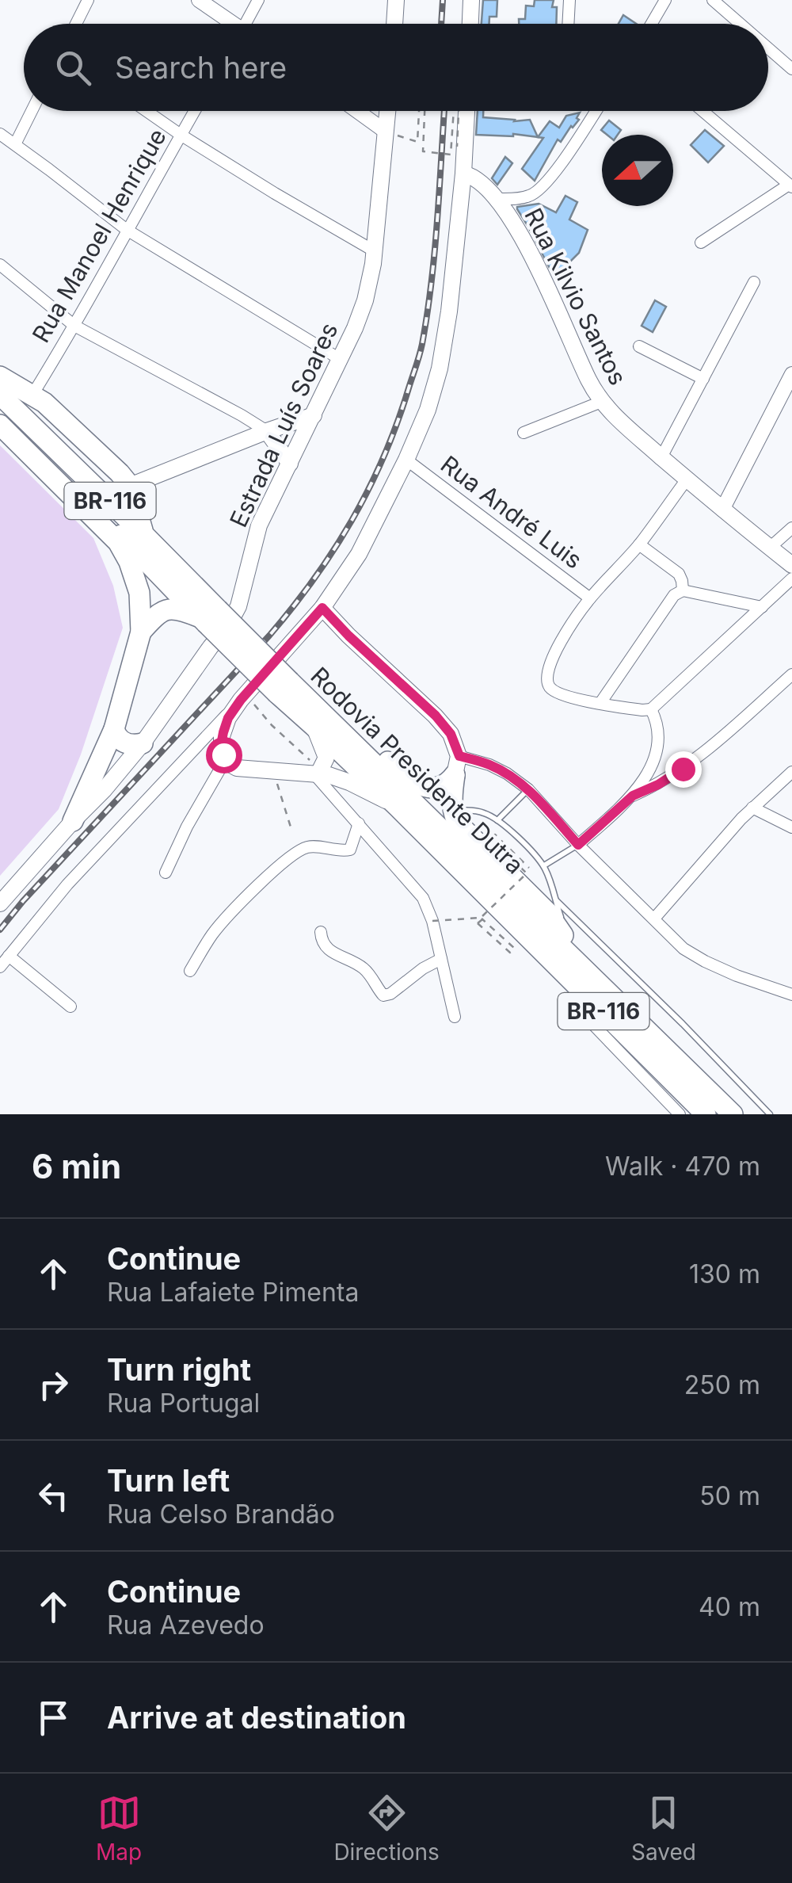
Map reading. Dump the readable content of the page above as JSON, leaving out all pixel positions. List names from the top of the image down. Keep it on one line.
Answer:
{"streets":{"highway":["BR-116","Rodovia Presidente Dutra"],"main road":["Rua Kilvio Santos","Estrada Luís Soares"],"street":["Rua Manoel Henrique","Rua André Luis"]},"north":"left","page":{"search":"Search here","heading":["6 min","Walk · 470 m"],"list":[["Continue","Rua Lafaiete Pimenta","130 m"],["Turn right","Rua Portugal","250 m"],["Turn left","Rua Celso Brandão","50 m"],["Continue","Rua Azevedo","40 m"],"Arrive at destination"],"nav":["Map","Directions","Saved"]}}
